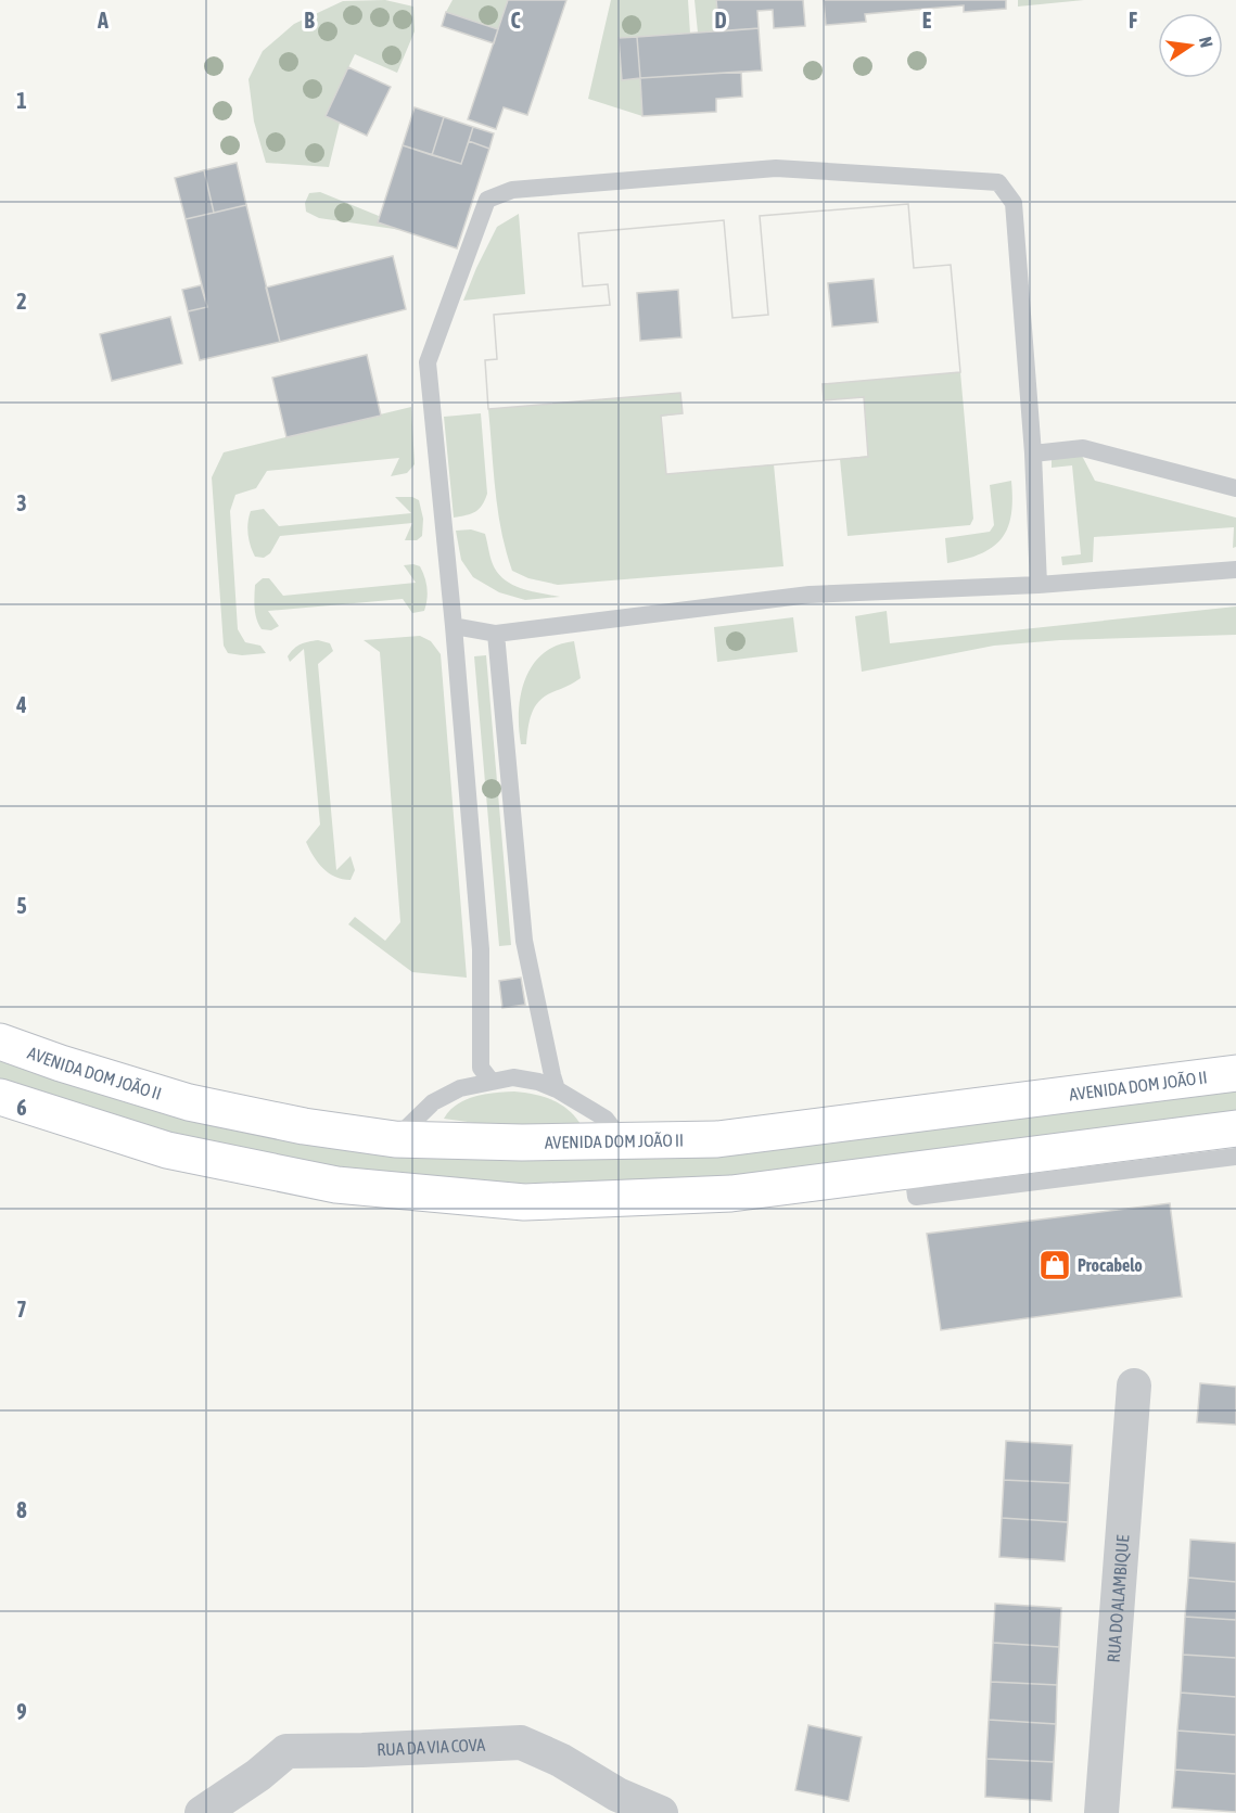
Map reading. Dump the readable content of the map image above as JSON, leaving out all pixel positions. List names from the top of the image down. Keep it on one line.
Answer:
{"streets":{"main road":["AVENIDA DOM JOÃO II"],"street":["RUA DO ALAMBIQUE","RUA DA VIA COVA"]},"places":{"shop":["Procabelo"]},"north":"right","grid":{"columns":["A","B","C","D","E","F"],"rows":["1","2","3","4","5","6","7","8","9"]}}
